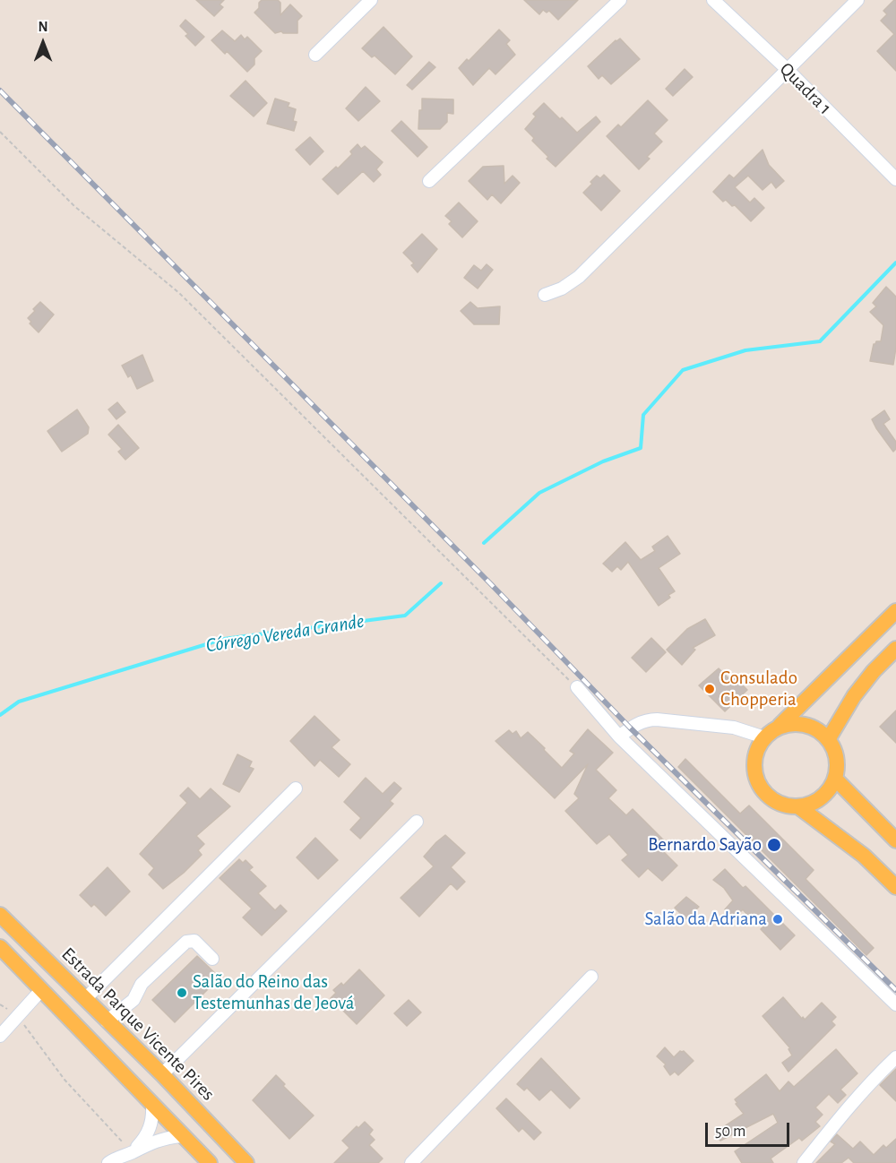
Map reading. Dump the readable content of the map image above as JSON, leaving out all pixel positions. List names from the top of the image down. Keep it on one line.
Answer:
{"streets":{"main road":["Estrada Parque Vicente Pires"],"street":["Quadra 1"]},"water":["Córrego Vereda Grande"],"places":["Consulado Chopperia","Bernardo Sayão","Salão da Adriana","Salão do Reino das Testemunhas de Jeová"],"scale_bar":"50 m","north":"top"}
